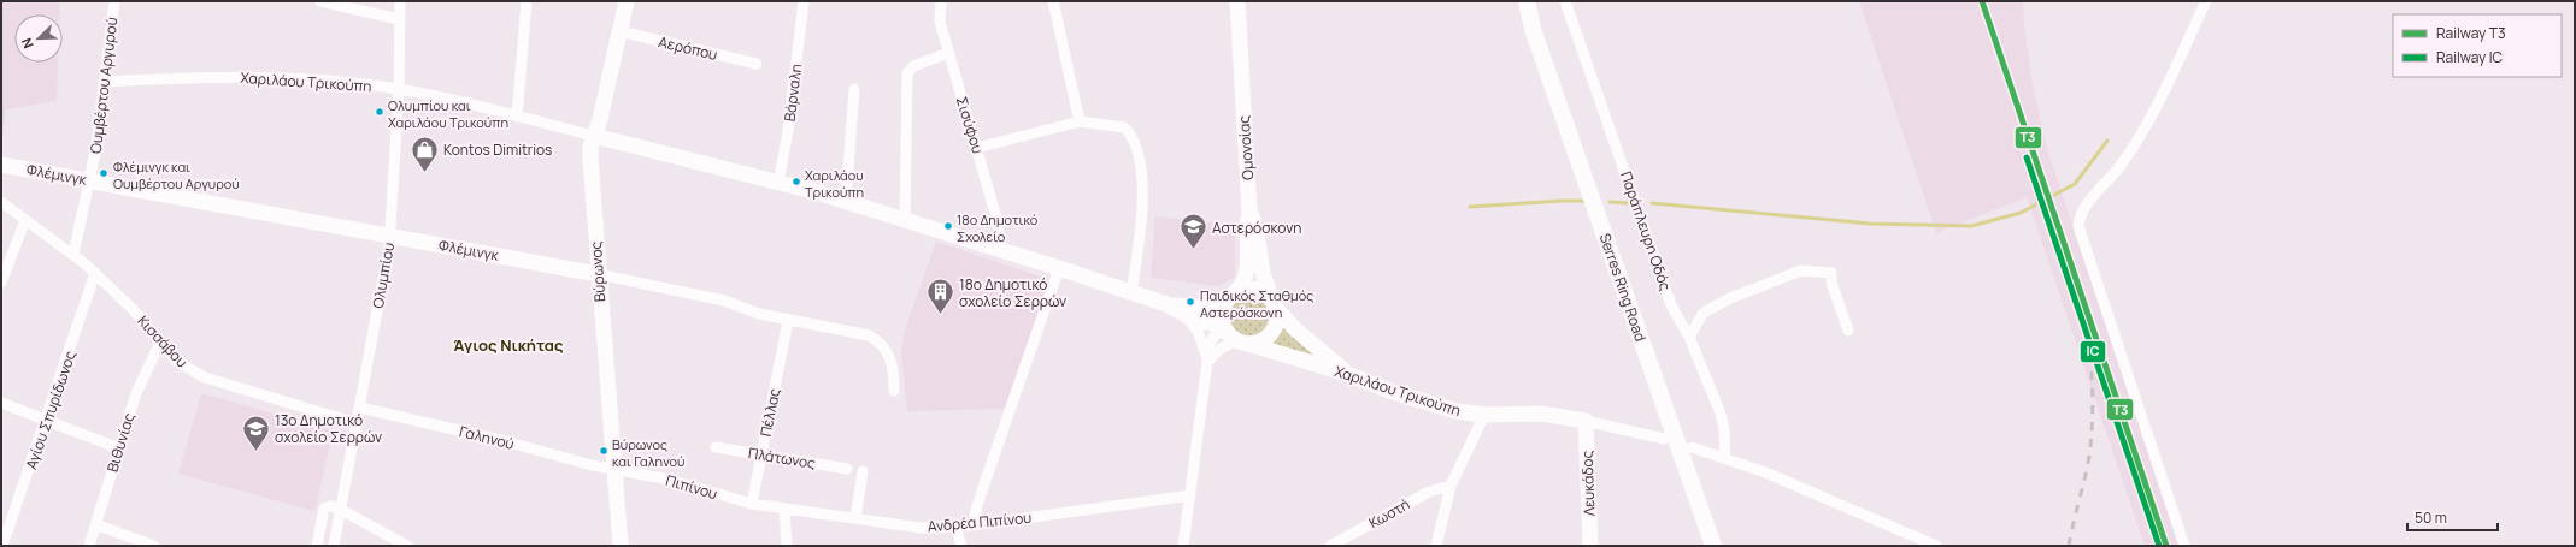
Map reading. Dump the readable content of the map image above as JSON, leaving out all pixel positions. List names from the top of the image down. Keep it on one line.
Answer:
{"streets":{"main road":["Serres Ring Road"],"street":["Αερόπου","Χαριλάου Τρικούπη","Ουμβέρτου Αργυρού","Βάρναλη","Σισύφου","Ομονοίας","Φλέμινγκ","Παράπλευρη Οδός","Βύρωνος","Ολυμπίου","Κισσάβου","Αγίου Σπυρίδωνος","Πέλλας","Γαληνού","Βιθυνίας","Πλάτωνος","Λευκάδος","Πιπίνου","Κωστή","Ανδρέα Πιπίνου"]},"crossings":[["Αερόπου","Βύρωνος"],["Χαριλάου Τρικούπη","Ουμβέρτου Αργυρού"],["Χαριλάου Τρικούπη","Βάρναλη"],["Χαριλάου Τρικούπη","Σισύφου"],["Χαριλάου Τρικούπη","Ομονοίας"],["Χαριλάου Τρικούπη","Βύρωνος"],["Χαριλάου Τρικούπη","Ολυμπίου"],["Χαριλάου Τρικούπη","Λευκάδος"],["Ουμβέρτου Αργυρού","Φλέμινγκ"],["Ουμβέρτου Αργυρού","Κισσάβου"],["Φλέμινγκ","Βύρωνος"],["Φλέμινγκ","Ολυμπίου"],["Φλέμινγκ","Πέλλας"],["Βύρωνος","Γαληνού"],["Βύρωνος","Πιπίνου"],["Ολυμπίου","Κισσάβου"],["Ολυμπίου","Γαληνού"],["Κισσάβου","Αγίου Σπυρίδωνος"],["Κισσάβου","Βιθυνίας"],["Πέλλας","Πλάτωνος"],["Πέλλας","Πιπίνου"],["Πέλλας","Ανδρέα Πιπίνου"],["Γαληνού","Πιπίνου"],["Πιπίνου","Ανδρέα Πιπίνου"]],"districts":["Άγιος Νικήτας"],"places":{"other":["Ολυμπίου και Χαριλάου Τρικούπη","Φλέμινγκ και Ουμβέρτου Αργυρού","Χαριλάου Τρικούπη","18ο Δημοτικό Σχολείο","Παιδικός Σταθμός Αστερόσκονη","Βύρωνος και Γαληνού"],"shop":["Kontos Dimitrios"],"school or university":["Αστερόσκονη","13ο Δημοτικό σχολείο Σερρών"],"building":["18ο Δημοτικό σχολείο Σερρών"]},"lines":["rail line T3","rail line IC"],"legend":["Railway T3","Railway IC"],"scale_bar":"50 m","north":"bottom left"}
